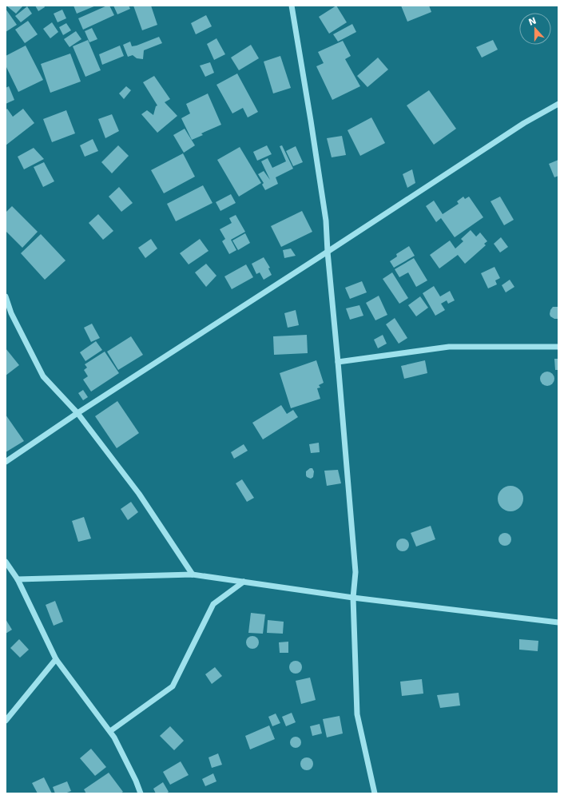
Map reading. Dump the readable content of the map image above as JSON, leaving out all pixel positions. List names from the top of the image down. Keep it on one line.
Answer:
{"north":"top"}
